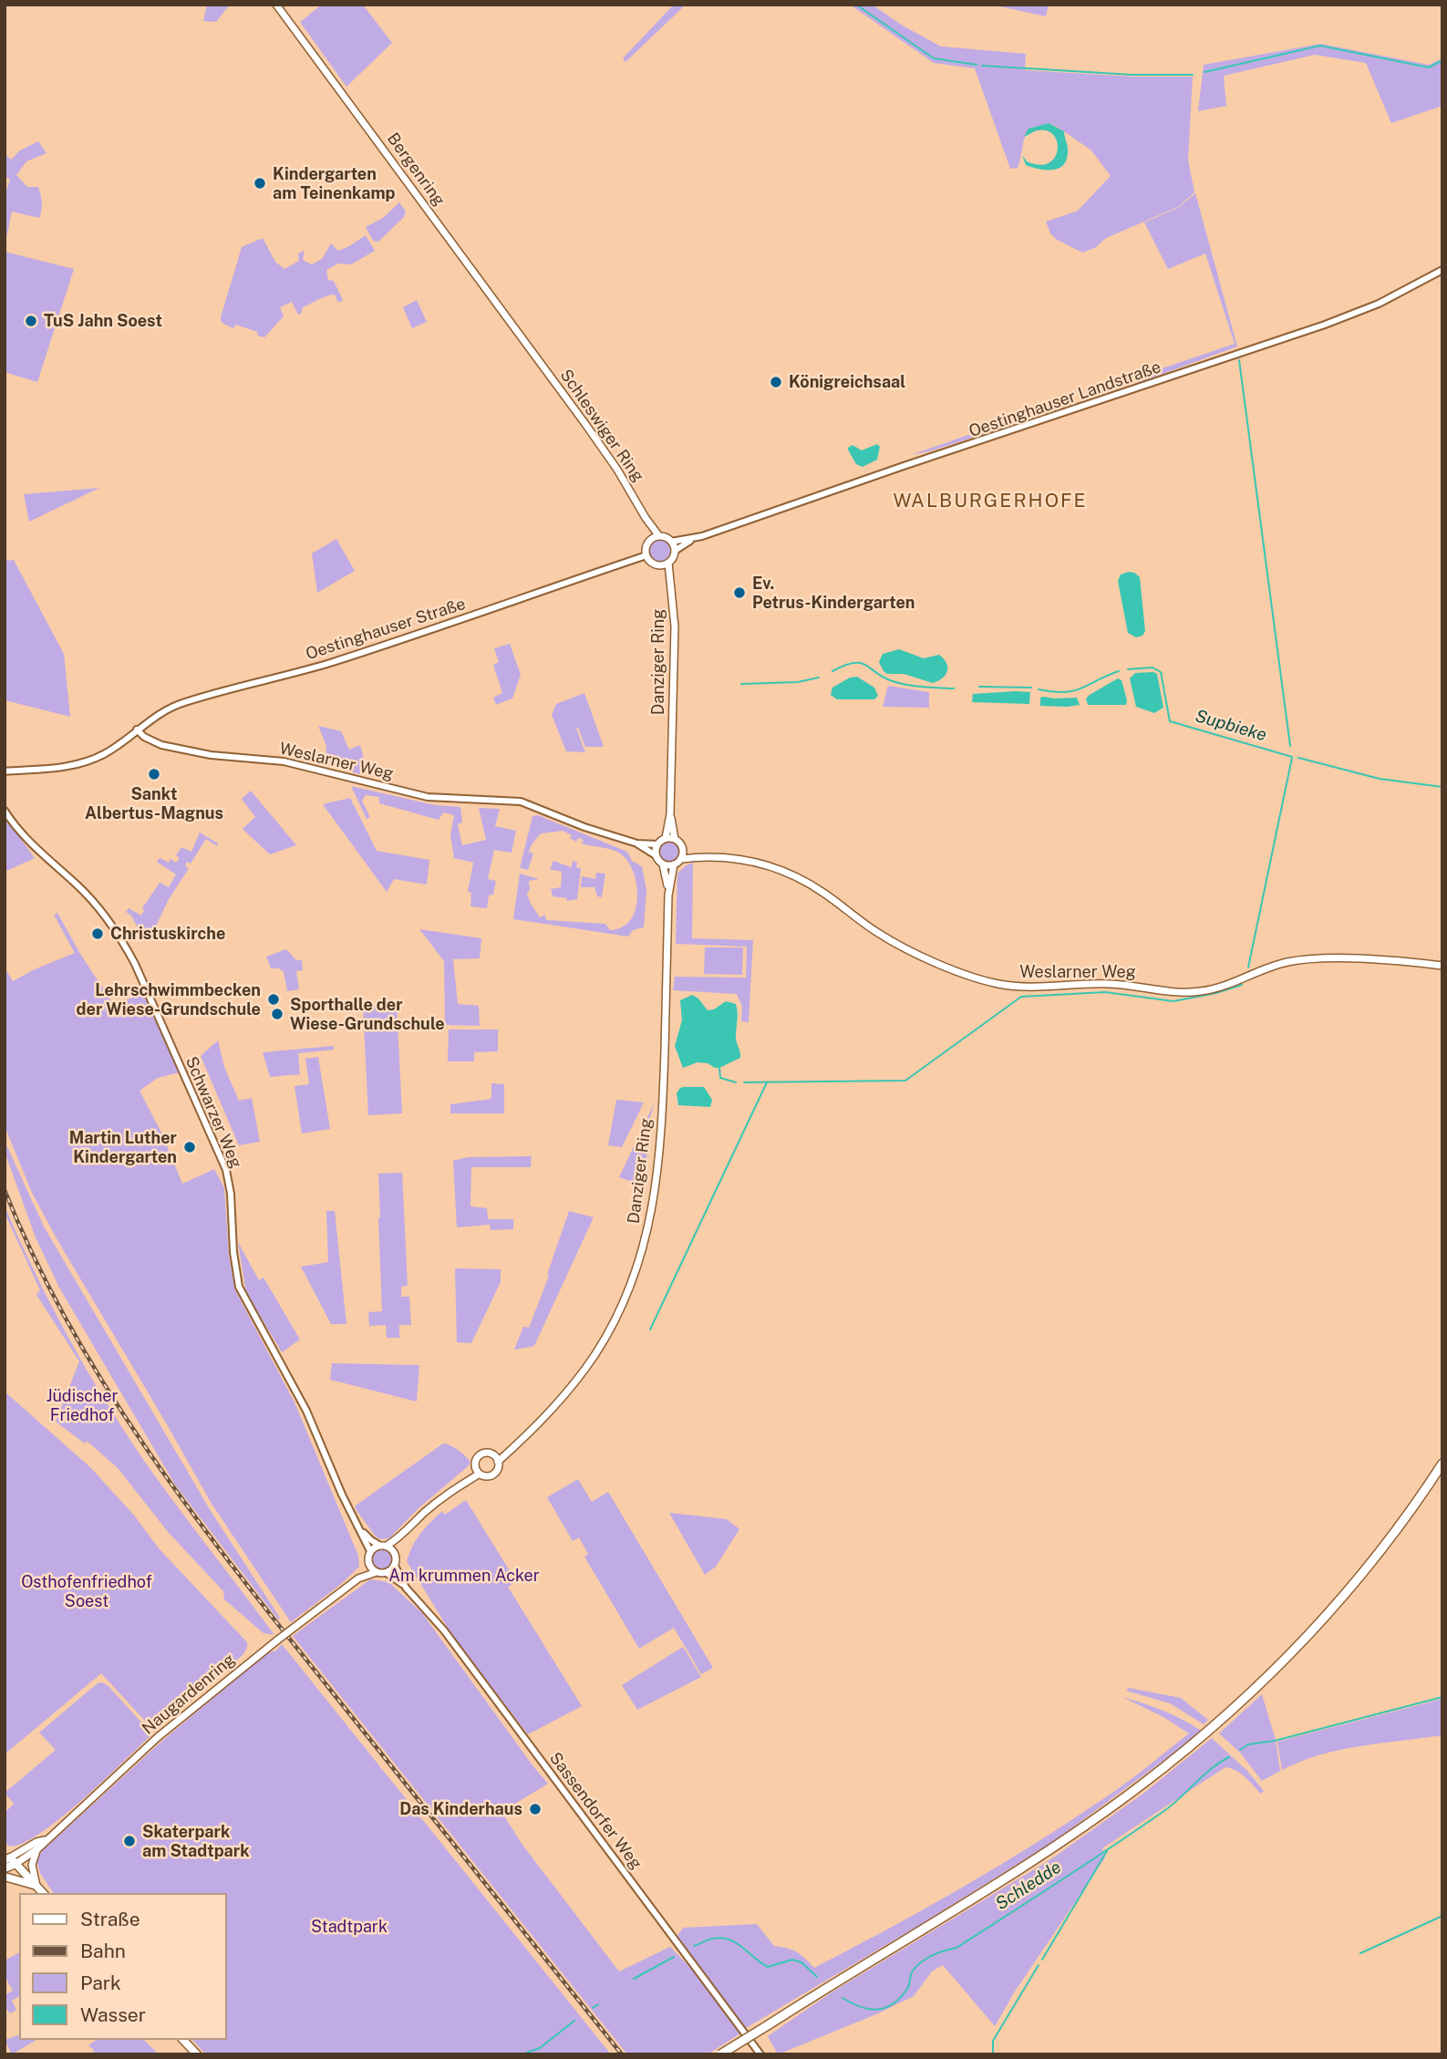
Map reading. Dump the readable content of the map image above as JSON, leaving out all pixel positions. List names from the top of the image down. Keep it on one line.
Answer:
{"streets":{"main road":["Bergenring","Schleswiger Ring","Danziger Ring","Weslarner Weg","Naugardenring"],"street":["Oestinghauser Landstraße","Oestinghauser Straße","Schwarzer Weg","Sassendorfer Weg"]},"crossings":[["Bergenring","Schleswiger Ring"],["Oestinghauser Landstraße","Schleswiger Ring"],["Oestinghauser Landstraße","Oestinghauser Straße"],["Oestinghauser Landstraße","Danziger Ring"],["Schleswiger Ring","Oestinghauser Straße"],["Schleswiger Ring","Danziger Ring"],["Oestinghauser Straße","Danziger Ring"],["Oestinghauser Straße","Weslarner Weg"],["Danziger Ring","Weslarner Weg"],["Schwarzer Weg","Naugardenring"],["Schwarzer Weg","Sassendorfer Weg"],["Naugardenring","Sassendorfer Weg"]],"districts":["WALBURGERHOFE"],"water":["Supbieke","Schledde"],"parks":["Jüdischer Friedhof","Am krummen Acker","Osthofenfriedhof Soest","Stadtpark"],"places":["Kindergarten am Teinenkamp","TuS Jahn Soest","Königreichsaal","Ev. Petrus-Kindergarten","Sankt Albertus-Magnus","Christuskirche","Lehrschwimmbecken der Wiese-Grundschule","Sporthalle der Wiese-Grundschule","Martin Luther Kindergarten","Das Kinderhaus","Skaterpark am Stadtpark"],"legend":["Straße","Bahn","Park","Wasser"]}
